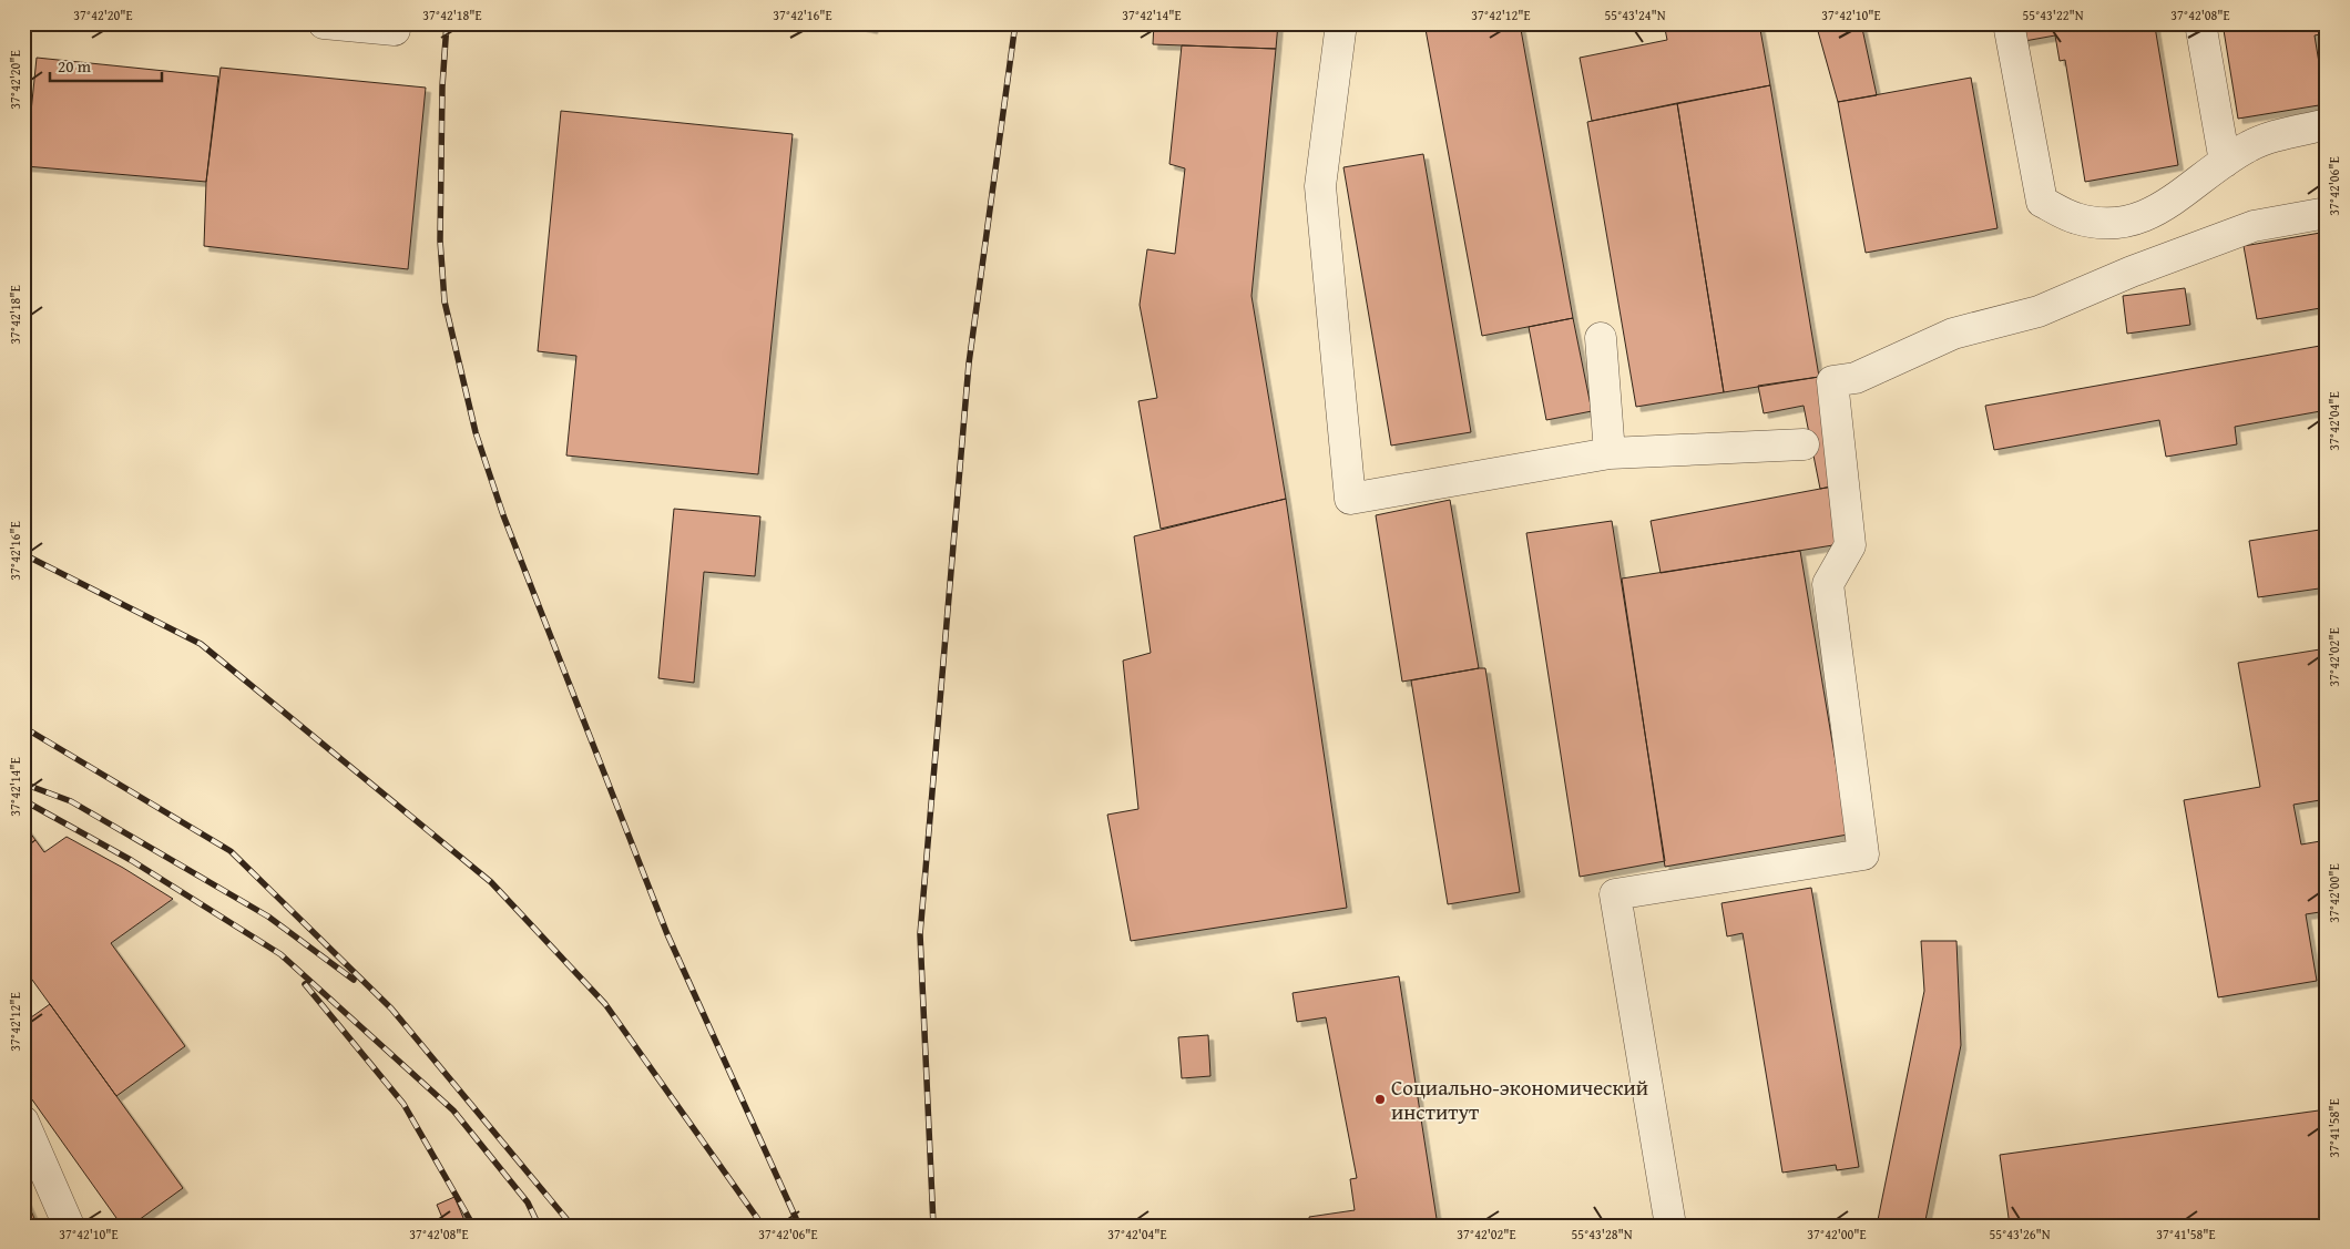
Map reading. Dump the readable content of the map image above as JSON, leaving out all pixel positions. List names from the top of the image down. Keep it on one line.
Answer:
{"places":["Социально-экономический институт"],"scale_bar":"20 m","coordinates":["37°42'20\"E","37°42'18\"E","37°42'16\"E","37°42'14\"E","37°42'12\"E","55°43'24\"N","37°42'10\"E","55°43'22\"N","37°42'08\"E","37°42'06\"E","37°42'04\"E","37°42'02\"E","37°42'00\"E","37°41'58\"E","55°43'28\"N","55°43'26\"N"]}
